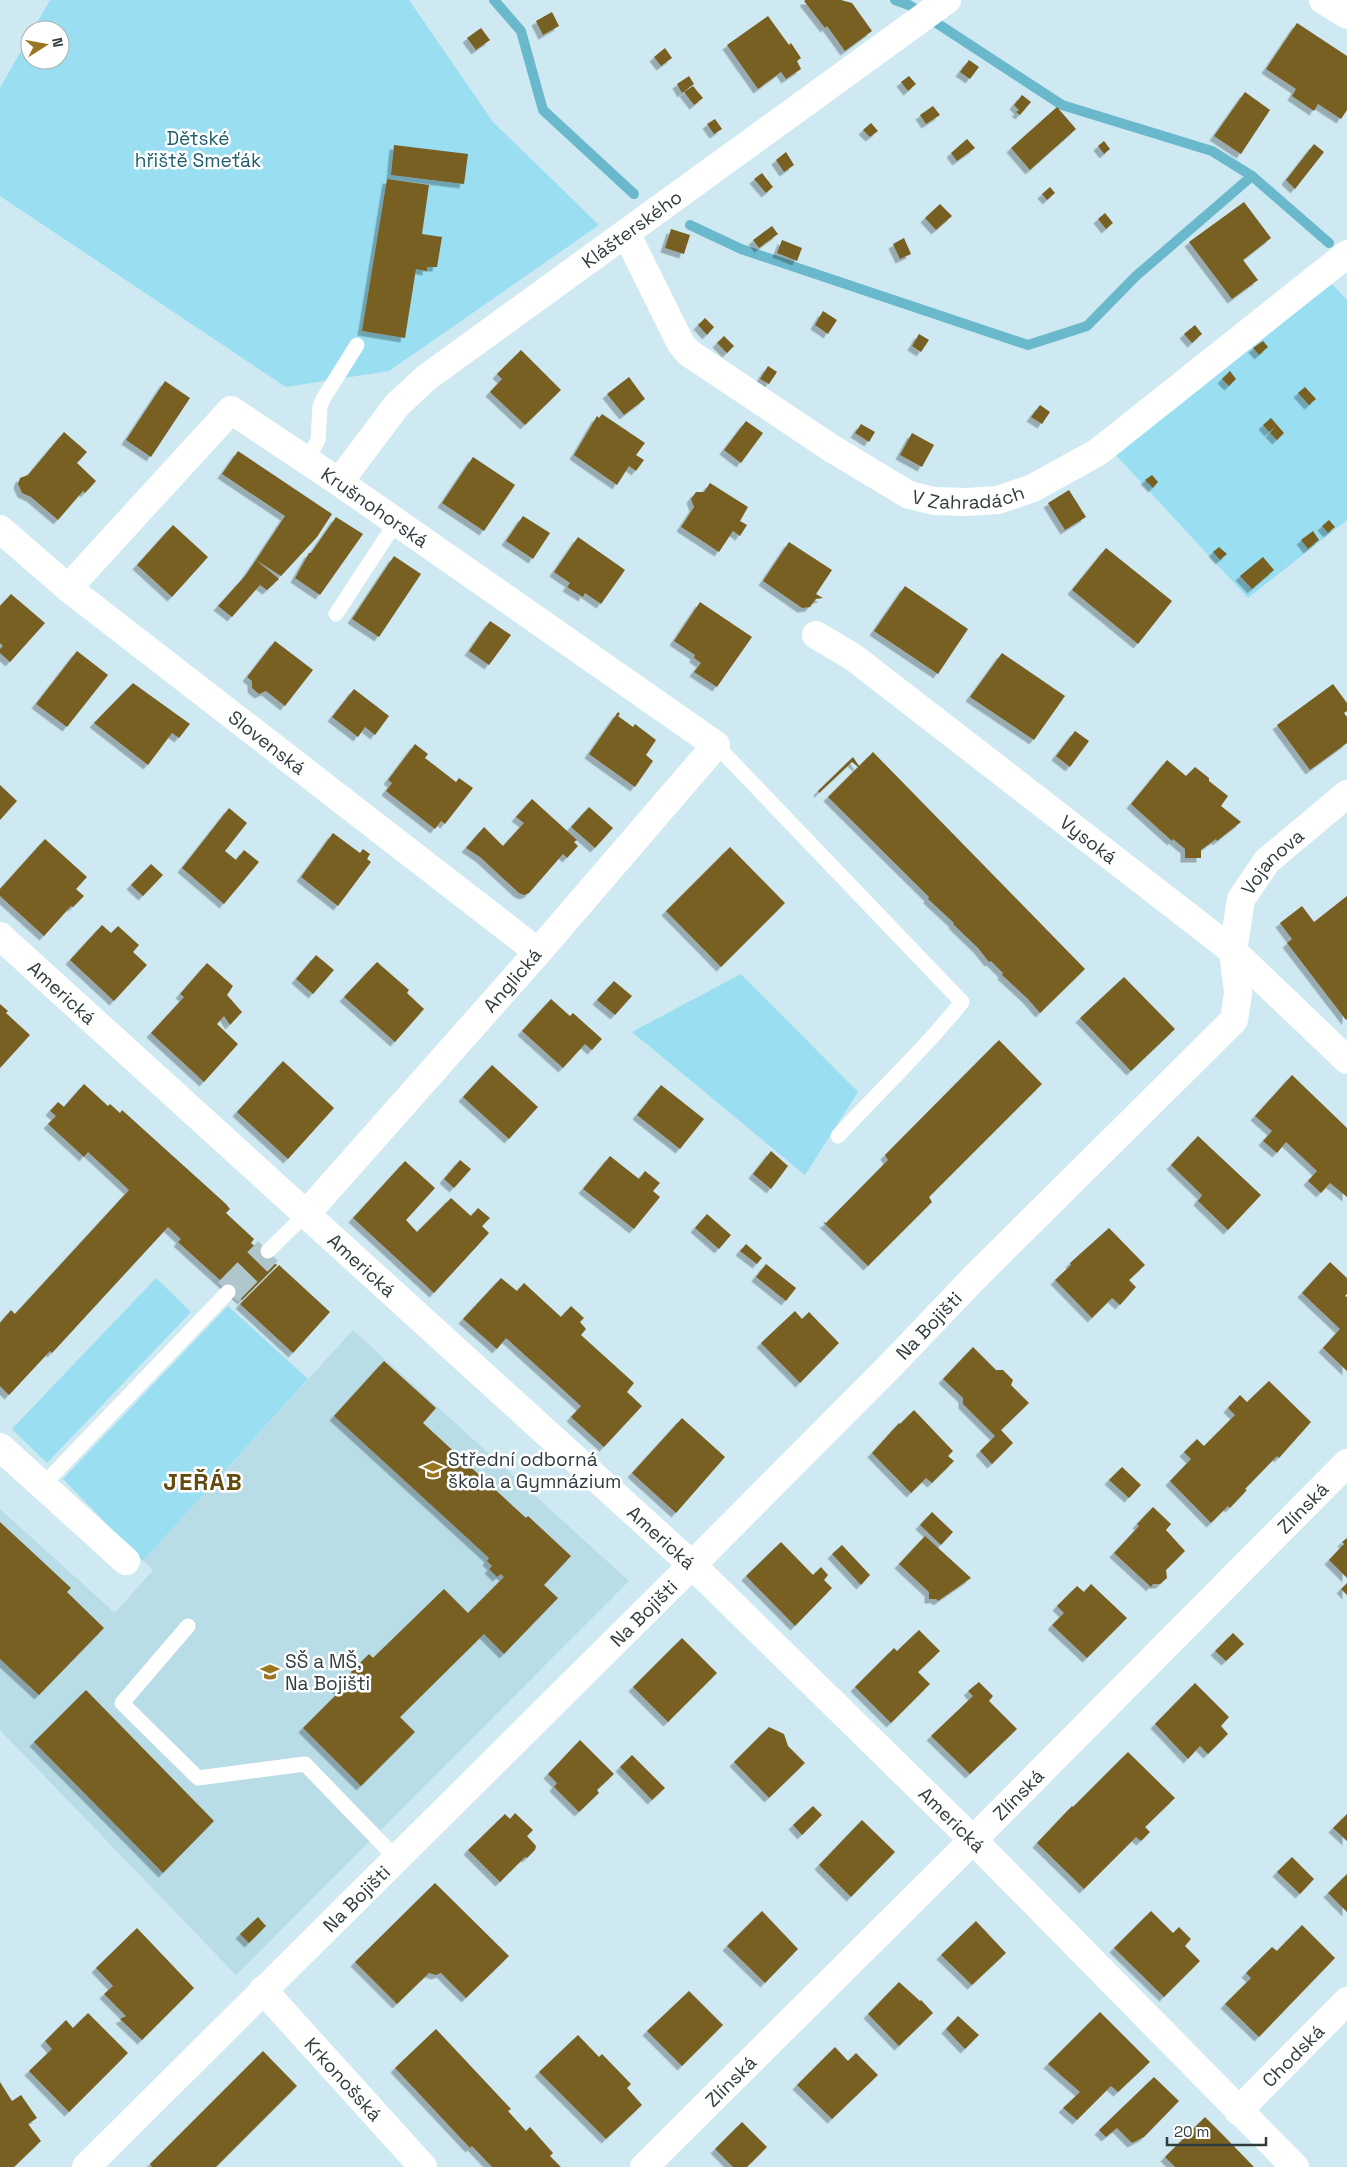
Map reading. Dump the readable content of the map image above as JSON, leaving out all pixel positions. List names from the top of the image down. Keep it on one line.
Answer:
{"streets":{"street":["Klášterského","V Zahradách","Krušnohorská","Slovenská","Vysoká","Vojanova","Anglická","Americká","Na Bojišti","Zlínská","Chodská","Krkonošská"]},"crossings":[["Klášterského","V Zahradách"],["Klášterského","Krušnohorská"],["Krušnohorská","Slovenská"],["Krušnohorská","Anglická"],["Slovenská","Anglická"],["Vysoká","Vojanova"],["Vysoká","Na Bojišti"],["Vojanova","Na Bojišti"],["Anglická","Americká"],["Americká","Na Bojišti"],["Americká","Zlínská"],["Americká","Chodská"],["Na Bojišti","Krkonošská"]],"districts":["JEŘÁB"],"parks":["Dětské hřiště Smeťák"],"places":{"school or university":["Střední odborná škola a Gymnázium","SŠ a MŠ, Na Bojišti"]},"scale_bar":"20 m","north":"right"}
